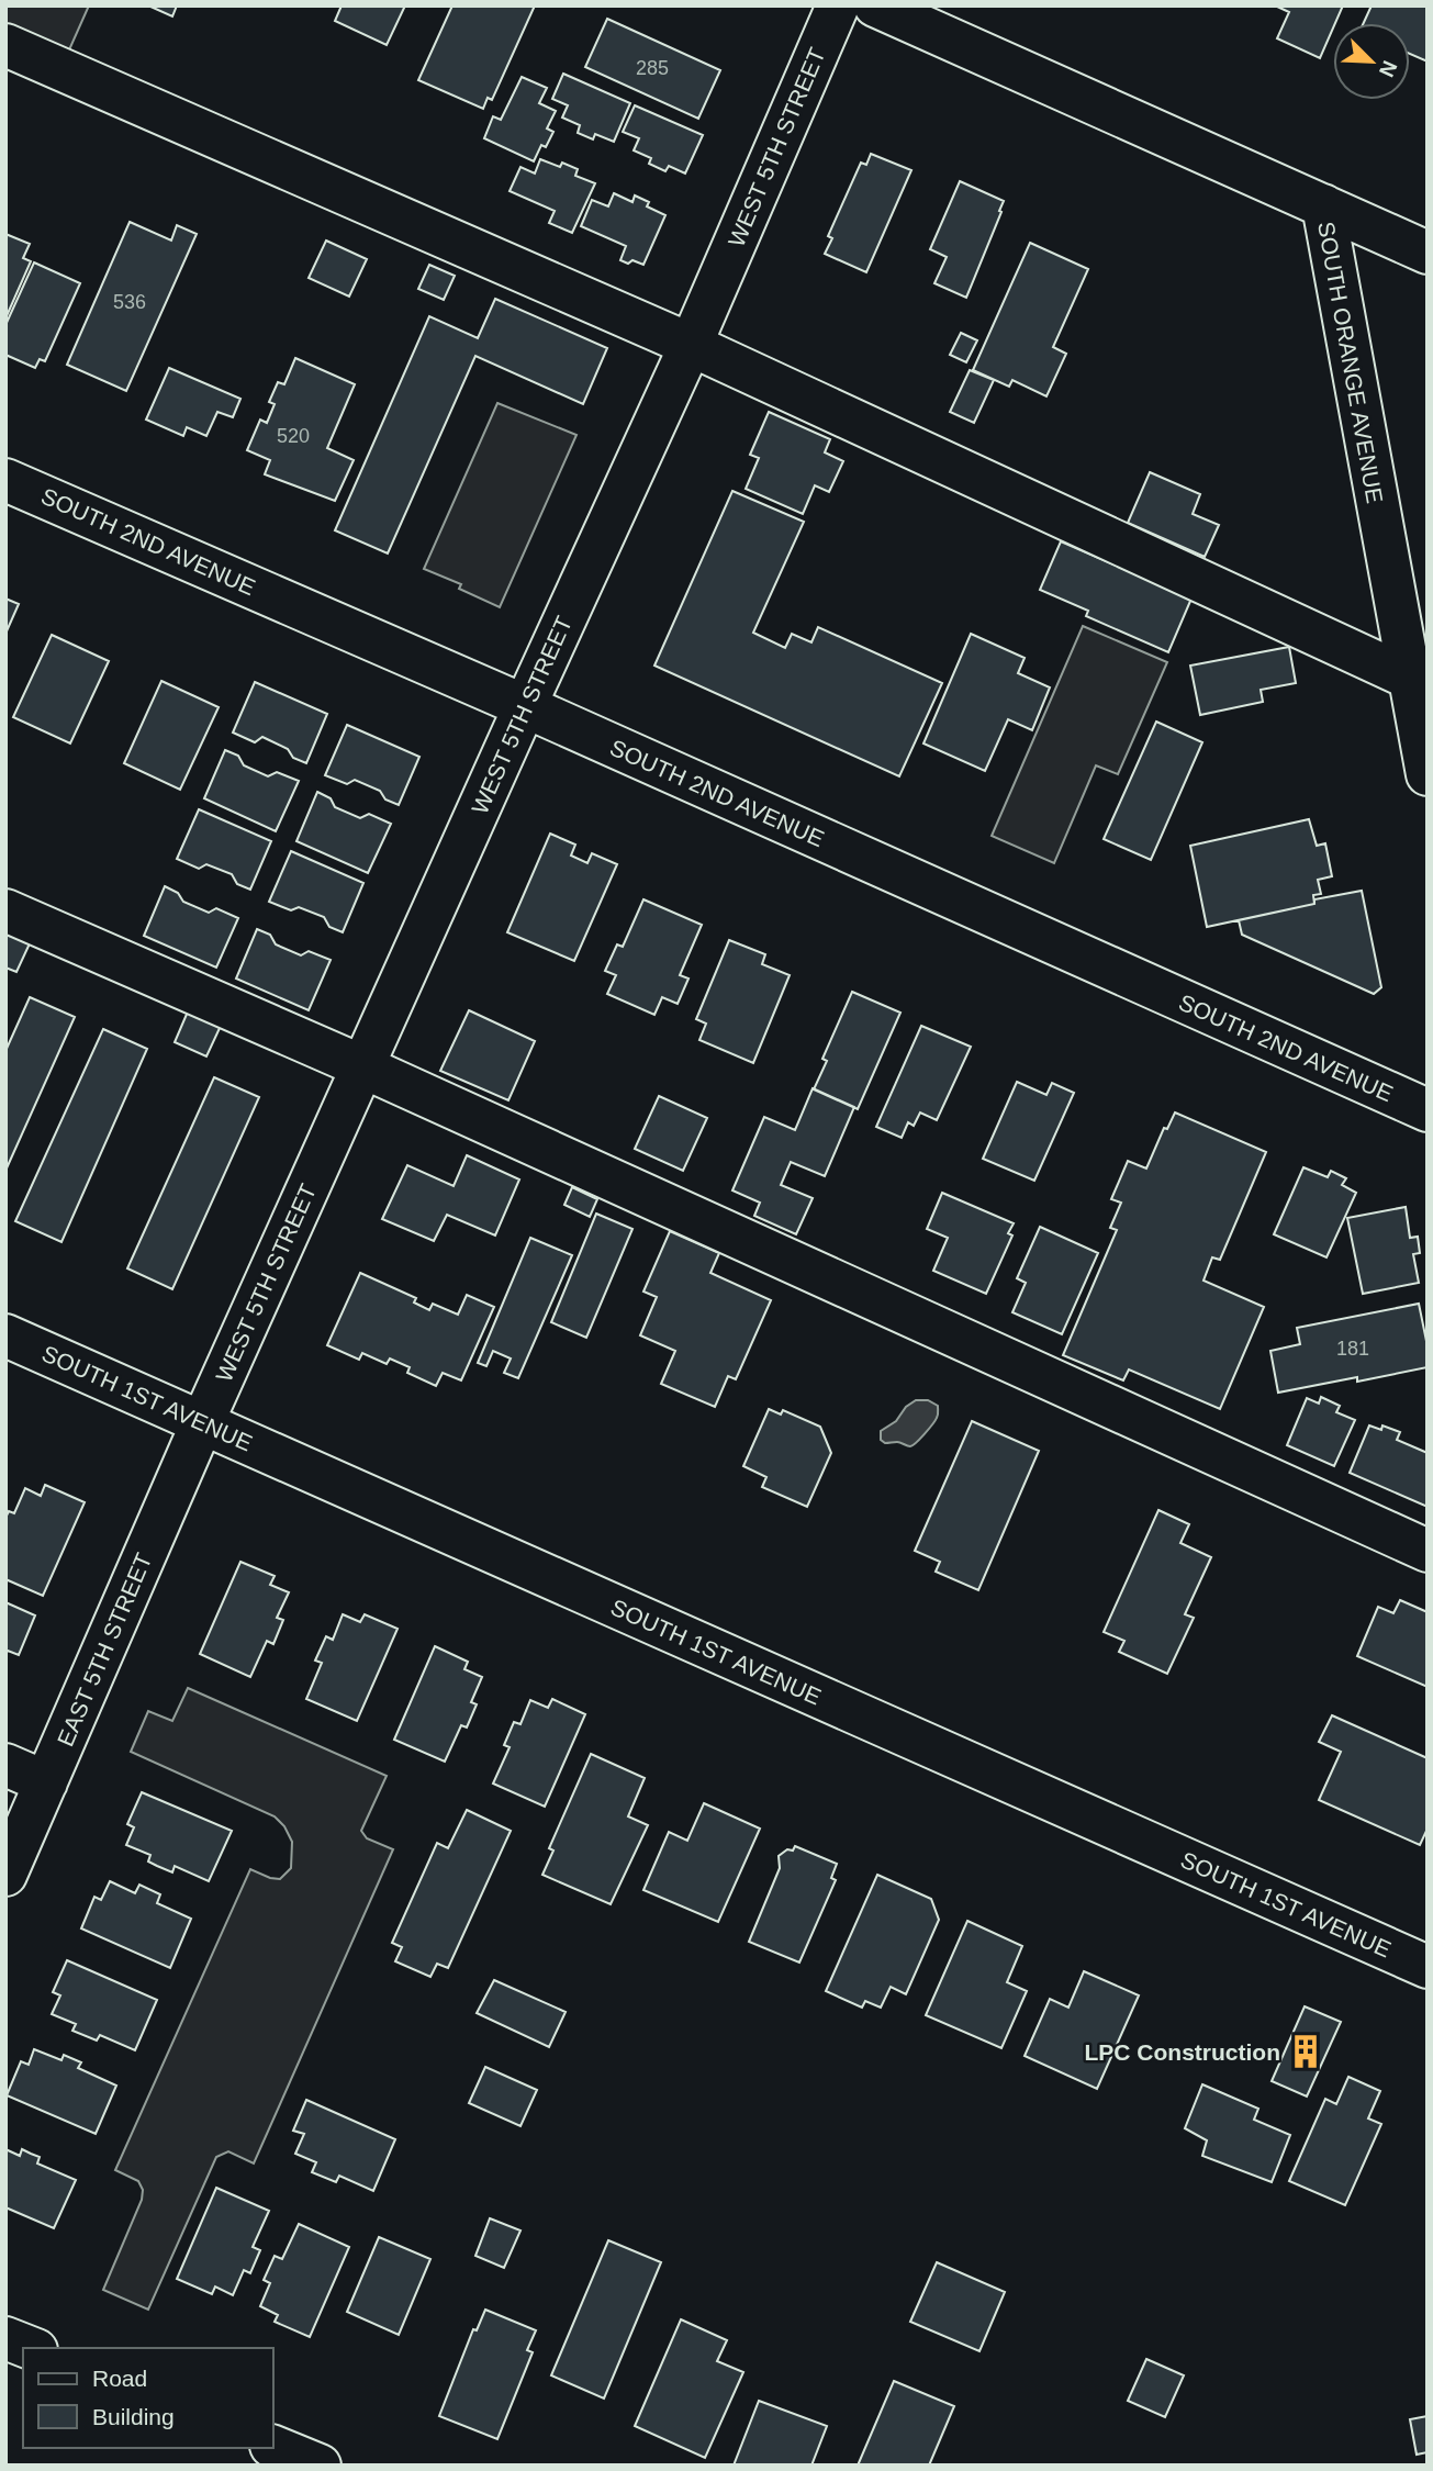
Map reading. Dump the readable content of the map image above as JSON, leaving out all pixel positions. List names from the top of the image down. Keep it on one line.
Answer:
{"streets":{"street":["WEST 5TH STREET","SOUTH ORANGE AVENUE","SOUTH 2ND AVENUE","SOUTH 1ST AVENUE","EAST 5TH STREET"]},"crossings":[["WEST 5TH STREET","SOUTH 2ND AVENUE"],["WEST 5TH STREET","SOUTH 1ST AVENUE"],["WEST 5TH STREET","EAST 5TH STREET"],["SOUTH 1ST AVENUE","EAST 5TH STREET"]],"places":{"building":["LPC Construction"]},"house_numbers":["285","536","520","181"],"legend":["Road","Building"],"north":"bottom right"}
